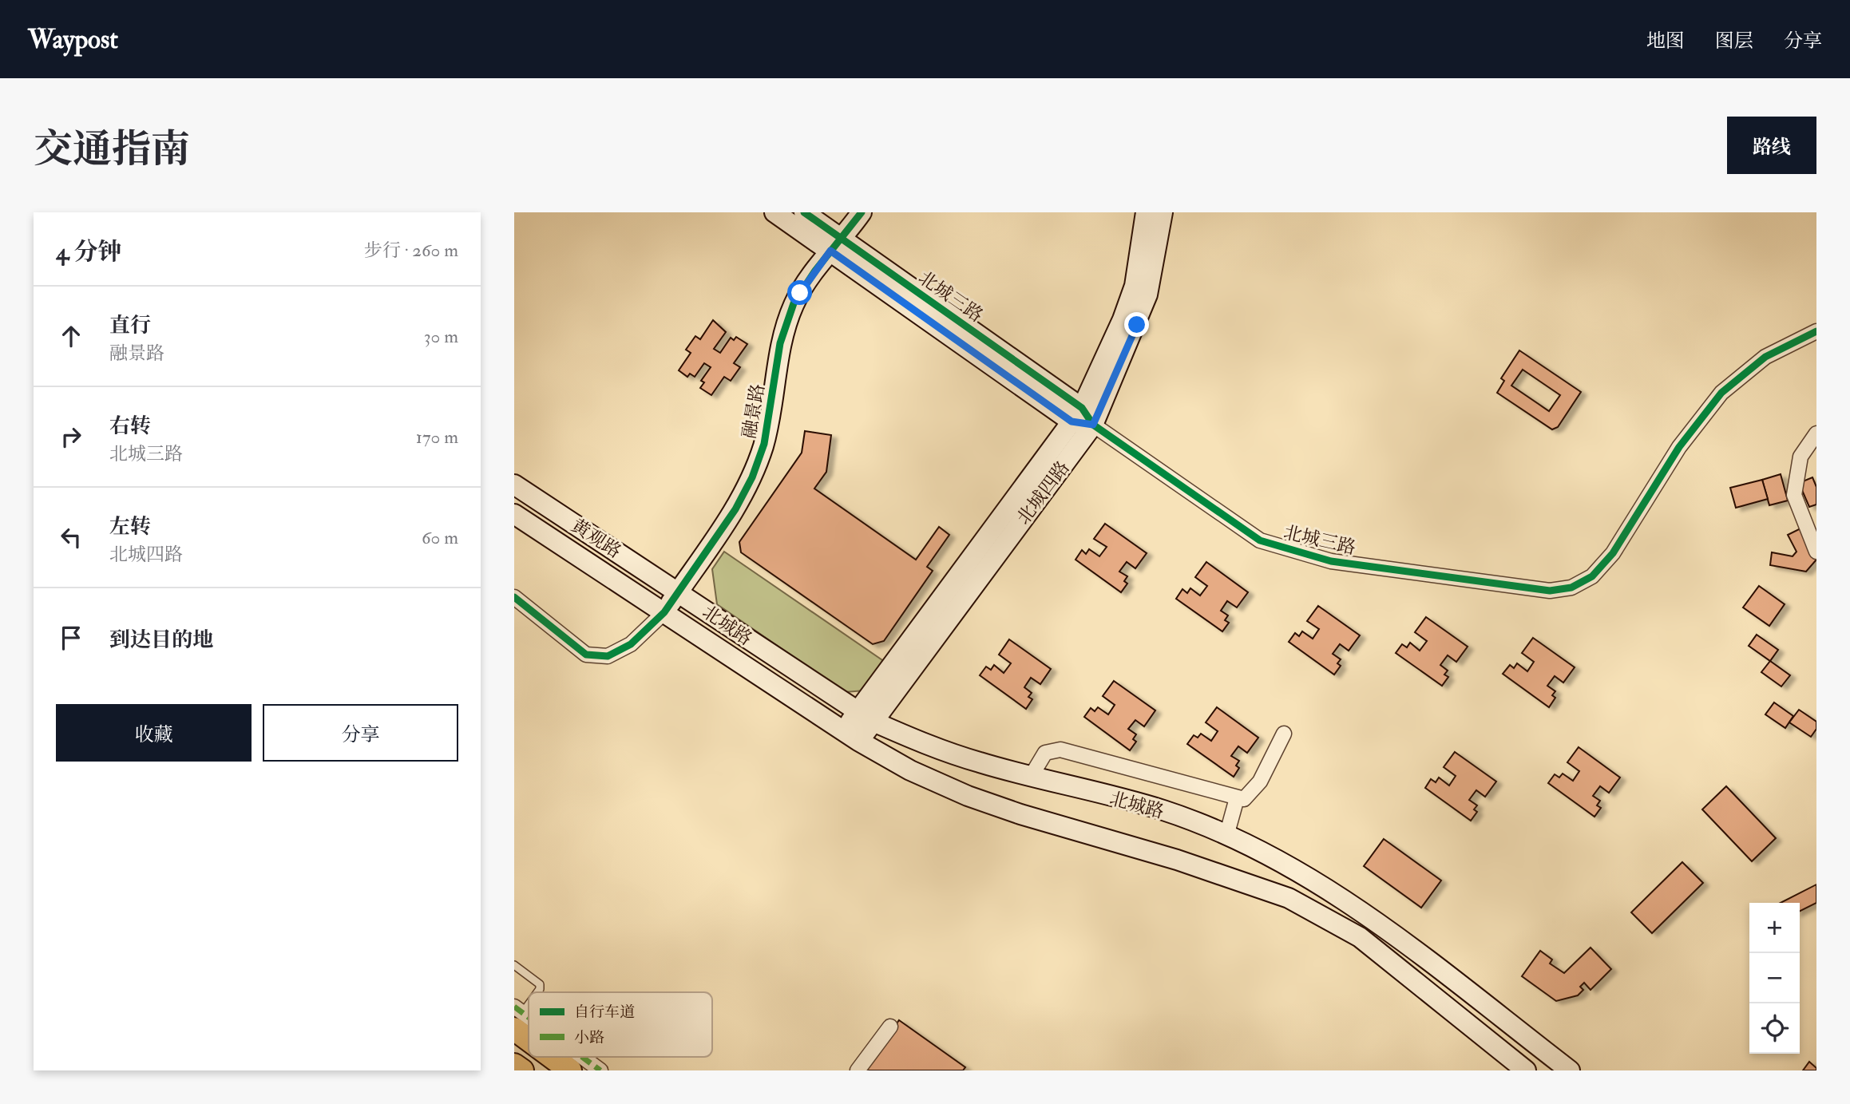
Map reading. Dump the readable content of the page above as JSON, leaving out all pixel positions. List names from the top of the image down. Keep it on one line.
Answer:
{"streets":{"main road":["北城三路","融景路","北城四路","黄观路","北城路"]},"crossings":[["北城三路","融景路"],["北城三路","北城四路"],["融景路","黄观路"],["融景路","北城路"],["北城四路","北城路"],["黄观路","北城路"]],"legend":["自行车道","小路"],"page":{"header":"Waypost","nav":["地图","图层","分享"],"buttons":["路线",["收藏","分享"]],"title":"交通指南","heading":["4 分钟","步行 · 260 m"],"list":[["直行","融景路","30 m"],["右转","北城三路","170 m"],["左转","北城四路","60 m"],"到达目的地"],"map_buttons":["+","−"]}}
